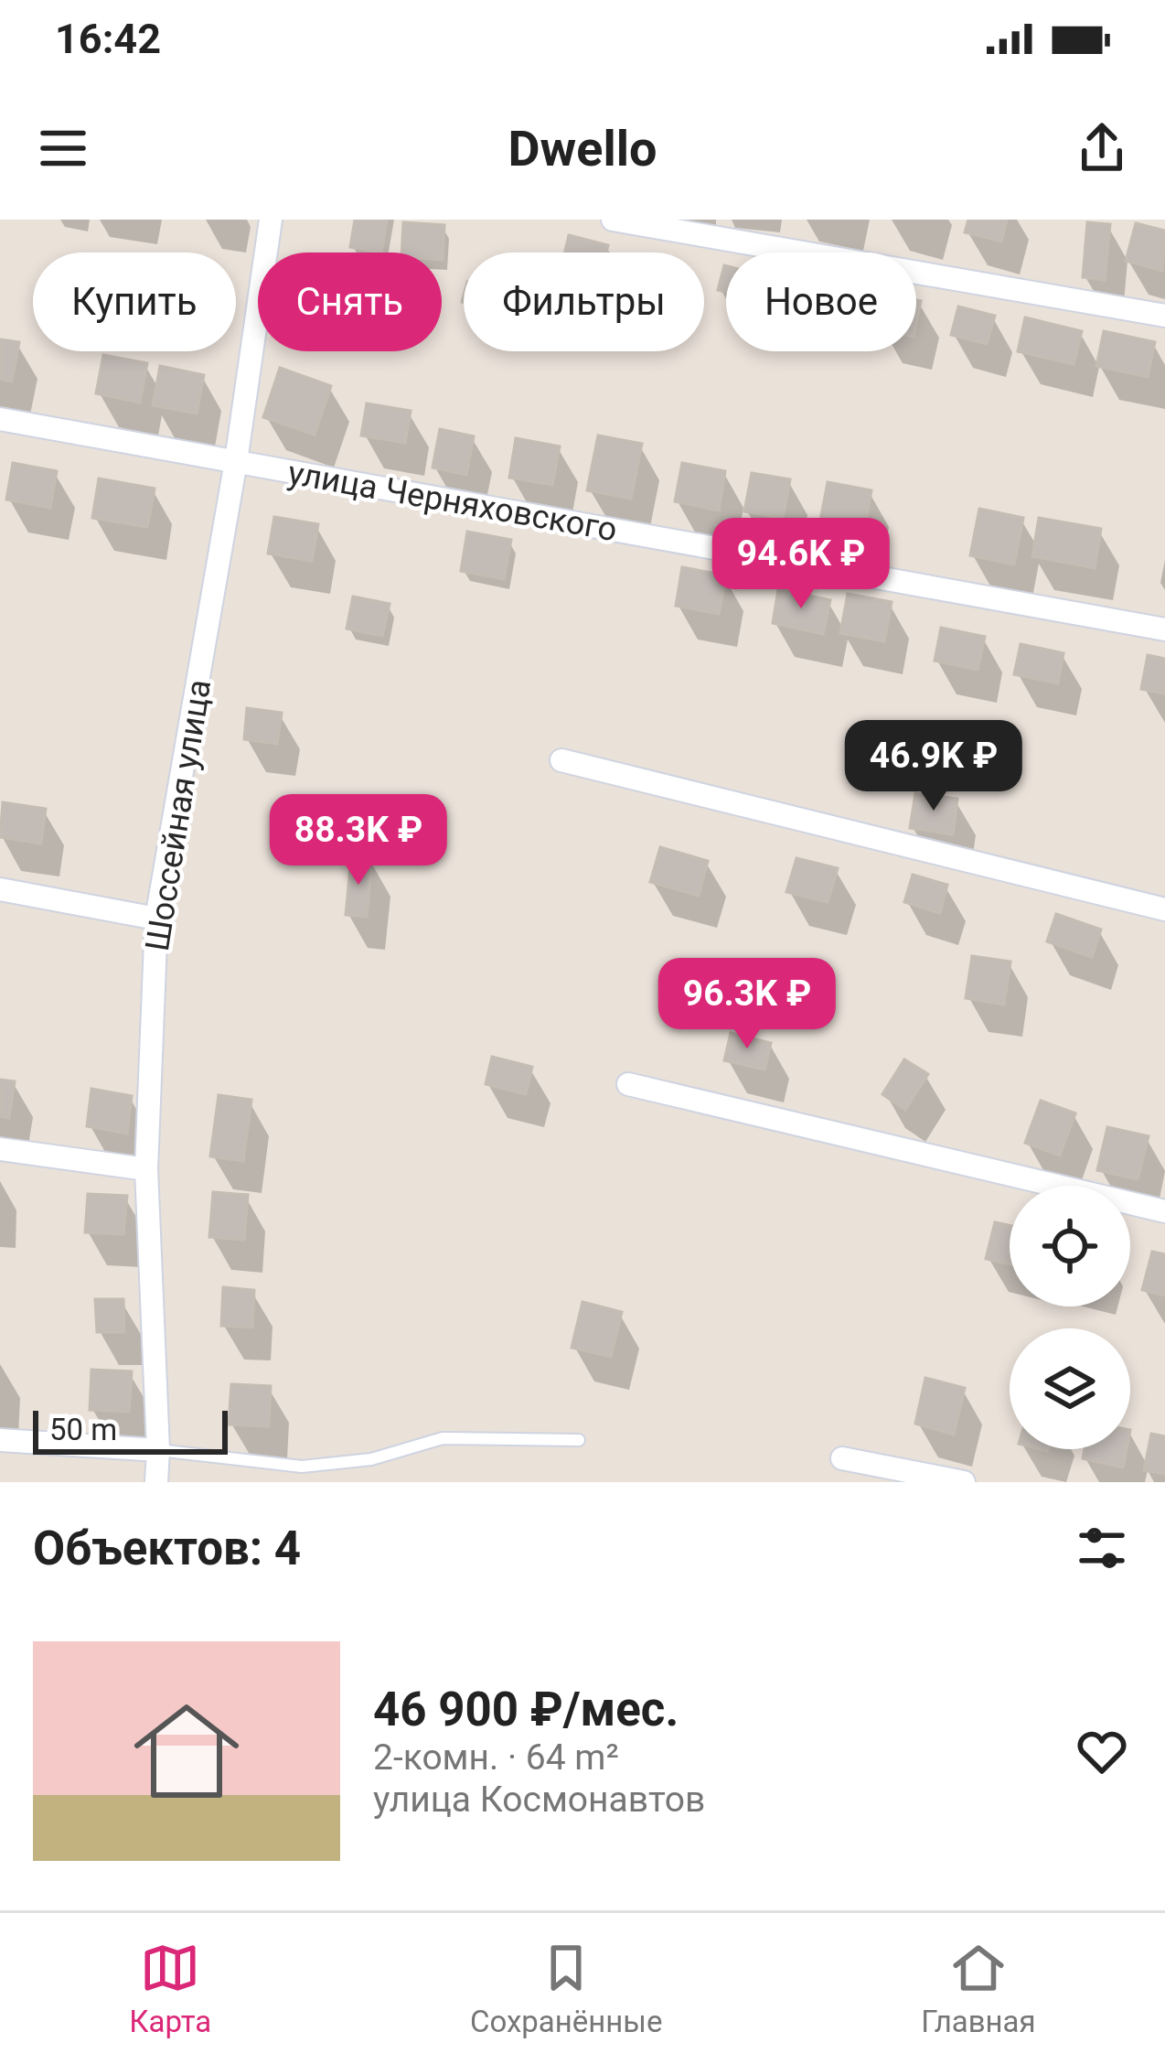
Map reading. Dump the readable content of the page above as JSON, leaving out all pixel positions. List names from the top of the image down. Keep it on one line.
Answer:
{"streets":{"street":["улица Черняховского","Шоссейная улица"]},"crossings":[["улица Черняховского","Шоссейная улица"]],"scale_bar":"50 m","page":{"status":"16:42","header":"Dwello","chip":["Купить","Снять","Фильтры","Новое"],"price":["94.6K ₽","46.9K ₽","88.3K ₽","96.3K ₽"],"scale":"50 m","heading":"Объектов: 4","list":[{"name":"46 900 ₽/мес.","note":"2-комн. · 64 m² · улица Космонавтов"}],"tabs":["Карта","Сохранённые","Главная"]}}
